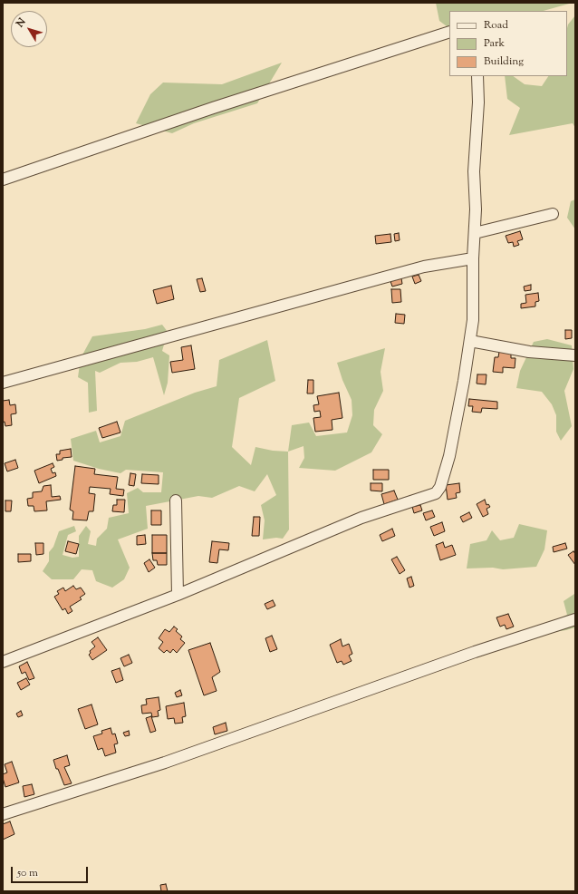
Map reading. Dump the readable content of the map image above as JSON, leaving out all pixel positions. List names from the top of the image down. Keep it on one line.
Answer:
{"legend":["Road","Park","Building"],"scale_bar":"50 m","north":"top left"}
